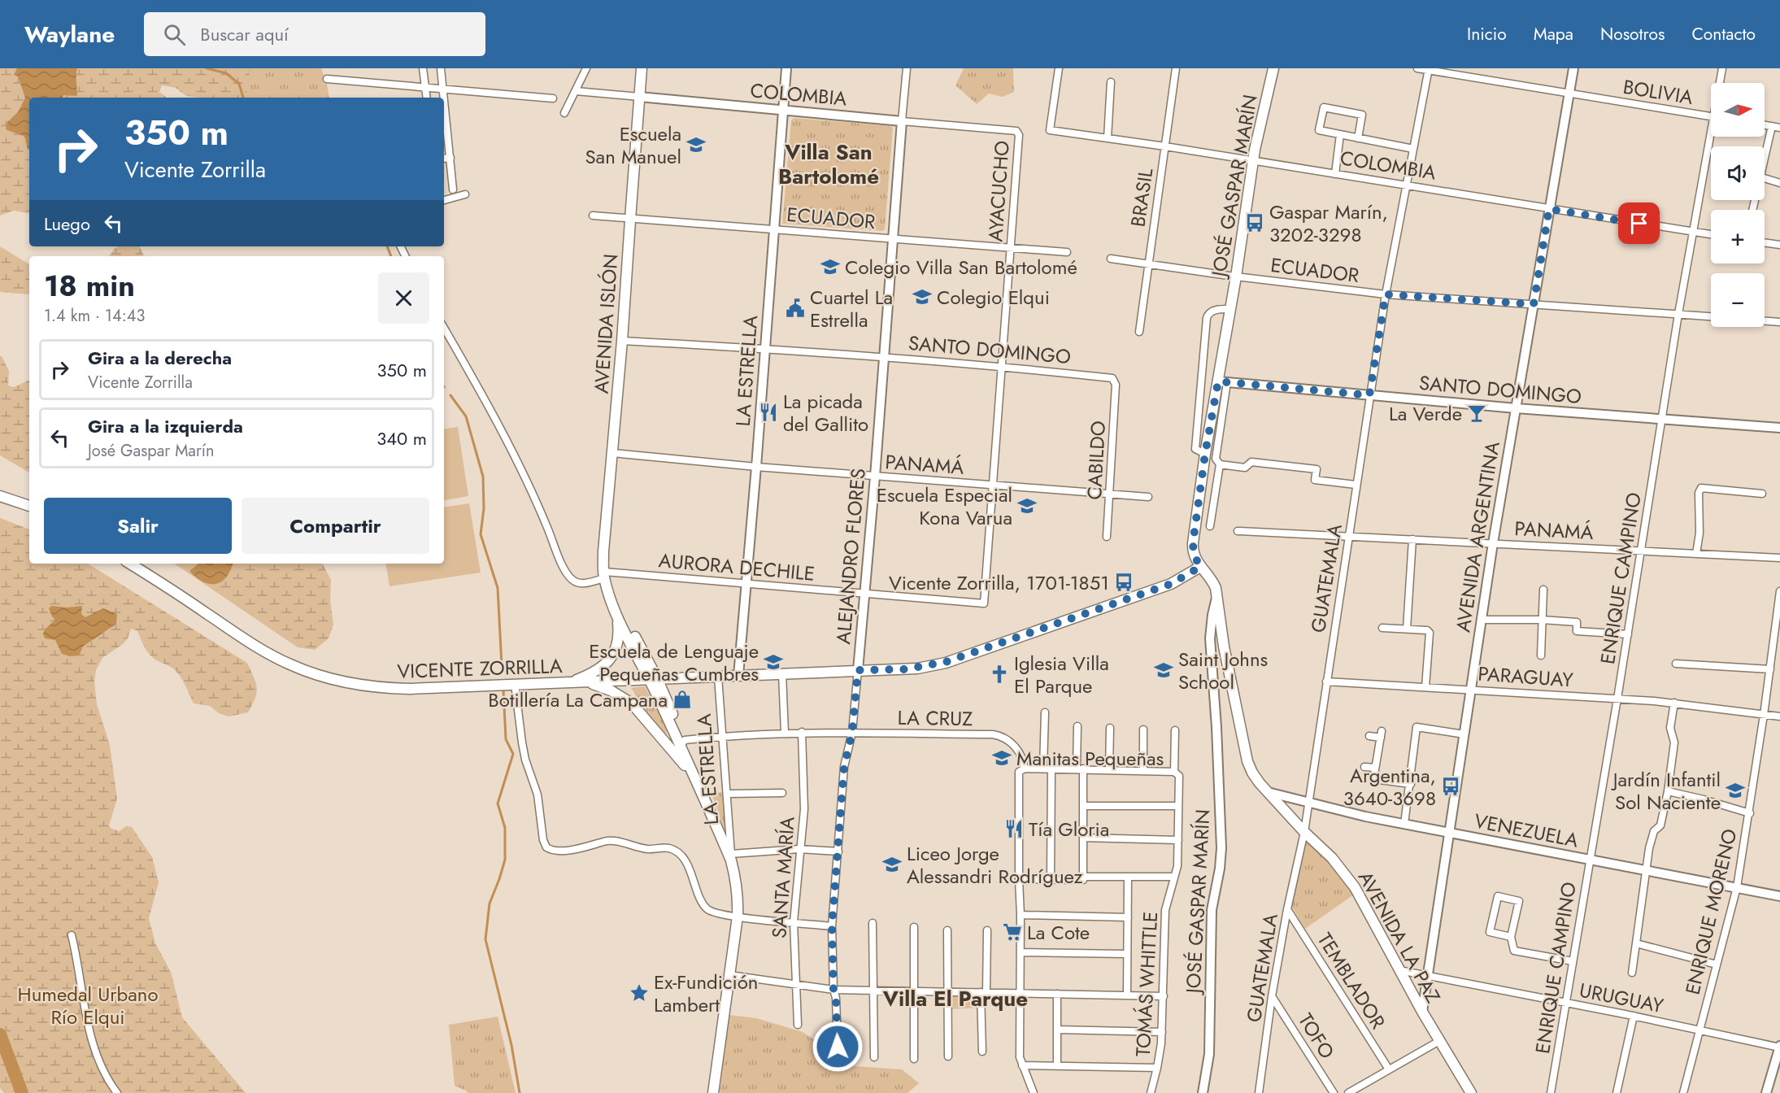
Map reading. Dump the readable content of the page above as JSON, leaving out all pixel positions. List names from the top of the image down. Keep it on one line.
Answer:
{"streets":{"main road":["JOSÉ GASPAR MARÍN","AVENIDA ISLÓN","VICENTE ZORRILLA","AVENIDA LA PAZ"],"street":["BOLIVIA","COLOMBIA","AYACUCHO","BRASIL","ECUADOR","SANTO DOMINGO","LA ESTRELLA","CABILDO","PANAMÁ","AVENIDA ARGENTINA","ALEJANDRO FLORES","AURORA DECHILE","GUATEMALA","ENRIQUE CAMPINO","PARAGUAY","LA CRUZ","VENEZUELA","SANTA MARÍA","ENRIQUE MORENO","TEMBLADOR","TOMÁS WHITTLE","URUGUAY","TOFO"]},"crossings":[["BOLIVIA","AVENIDA ARGENTINA"],["BOLIVIA","GUATEMALA"],["COLOMBIA","JOSÉ GASPAR MARÍN"],["COLOMBIA","AYACUCHO"],["COLOMBIA","BRASIL"],["COLOMBIA","AVENIDA ISLÓN"],["COLOMBIA","LA ESTRELLA"],["COLOMBIA","AVENIDA ARGENTINA"],["COLOMBIA","ALEJANDRO FLORES"],["COLOMBIA","GUATEMALA"],["COLOMBIA","ENRIQUE CAMPINO"],["JOSÉ GASPAR MARÍN","ECUADOR"],["JOSÉ GASPAR MARÍN","SANTO DOMINGO"],["JOSÉ GASPAR MARÍN","VICENTE ZORRILLA"],["JOSÉ GASPAR MARÍN","AVENIDA LA PAZ"],["AYACUCHO","ECUADOR"],["AYACUCHO","SANTO DOMINGO"],["AYACUCHO","PANAMÁ"],["AYACUCHO","AURORA DECHILE"],["BRASIL","ECUADOR"],["ECUADOR","AVENIDA ISLÓN"],["ECUADOR","LA ESTRELLA"],["ECUADOR","AVENIDA ARGENTINA"],["ECUADOR","ALEJANDRO FLORES"],["ECUADOR","GUATEMALA"],["ECUADOR","ENRIQUE CAMPINO"],["AVENIDA ISLÓN","SANTO DOMINGO"],["AVENIDA ISLÓN","LA ESTRELLA"],["AVENIDA ISLÓN","PANAMÁ"],["AVENIDA ISLÓN","AURORA DECHILE"],["AVENIDA ISLÓN","VICENTE ZORRILLA"],["AVENIDA ISLÓN","LA CRUZ"],["SANTO DOMINGO","LA ESTRELLA"],["SANTO DOMINGO","CABILDO"],["SANTO DOMINGO","AVENIDA ARGENTINA"],["SANTO DOMINGO","ALEJANDRO FLORES"],["SANTO DOMINGO","GUATEMALA"],["SANTO DOMINGO","ENRIQUE CAMPINO"],["LA ESTRELLA","PANAMÁ"],["LA ESTRELLA","AURORA DECHILE"],["LA ESTRELLA","VICENTE ZORRILLA"],["LA ESTRELLA","LA CRUZ"],["CABILDO","PANAMÁ"],["PANAMÁ","AVENIDA ARGENTINA"],["PANAMÁ","ALEJANDRO FLORES"],["PANAMÁ","GUATEMALA"],["PANAMÁ","ENRIQUE CAMPINO"],["AVENIDA ARGENTINA","PARAGUAY"],["AVENIDA ARGENTINA","VENEZUELA"],["AVENIDA ARGENTINA","AVENIDA LA PAZ"],["AVENIDA ARGENTINA","URUGUAY"],["ALEJANDRO FLORES","AURORA DECHILE"],["ALEJANDRO FLORES","VICENTE ZORRILLA"],["ALEJANDRO FLORES","LA CRUZ"],["GUATEMALA","PARAGUAY"],["GUATEMALA","VENEZUELA"],["GUATEMALA","AVENIDA LA PAZ"],["GUATEMALA","TEMBLADOR"],["GUATEMALA","TOFO"],["ENRIQUE CAMPINO","PARAGUAY"],["ENRIQUE CAMPINO","VENEZUELA"],["ENRIQUE CAMPINO","URUGUAY"],["VICENTE ZORRILLA","AVENIDA LA PAZ"],["PARAGUAY","ENRIQUE MORENO"],["LA CRUZ","SANTA MARÍA"],["VENEZUELA","ENRIQUE MORENO"],["VENEZUELA","AVENIDA LA PAZ"],["ENRIQUE MORENO","URUGUAY"],["AVENIDA LA PAZ","URUGUAY"]],"districts":["Villa San Bartolomé","Villa El Parque"],"parks":["Humedal Urbano Río Elqui"],"places":{"school or university":["Escuela San Manuel","Colegio Villa San Bartolomé","Colegio Elqui","Escuela Especial Kona Varua","Escuela de Lenguaje Pequeñas Cumbres","Saint Johns School","Manitas Pequeñas","Jardín Infantil Sol Naciente","Liceo Jorge Alessandri Rodríguez"],"bus stop":["Gaspar Marín, 3202-3298","Vicente Zorrilla, 1701-1851","Argentina, 3640-3698"],"public building":["Cuartel La Estrella"],"restaurant":["La picada del Gallito","Tía Gloria"],"bar":["La Verde"],"church":["Iglesia Villa El Parque"],"shop":["Botillería La Campana"],"supermarket":["La Cote"],"place":["Ex-Fundición Lambert"]},"north":"right","page":{"header":"Waylane","search":"Buscar aquí","nav":["Inicio","Mapa","Nosotros","Contacto"],"map_buttons":["+","−"],"turn":["350 m","Vicente Zorrilla"],"then":"Luego","heading":["18 min","1.4 km · 14:43"],"list":[{"name":"Gira a la derecha","note":"Vicente Zorrilla","value":"350 m"},{"name":"Gira a la izquierda","note":"José Gaspar Marín","value":"340 m"}],"buttons":["Salir","Compartir"]}}
